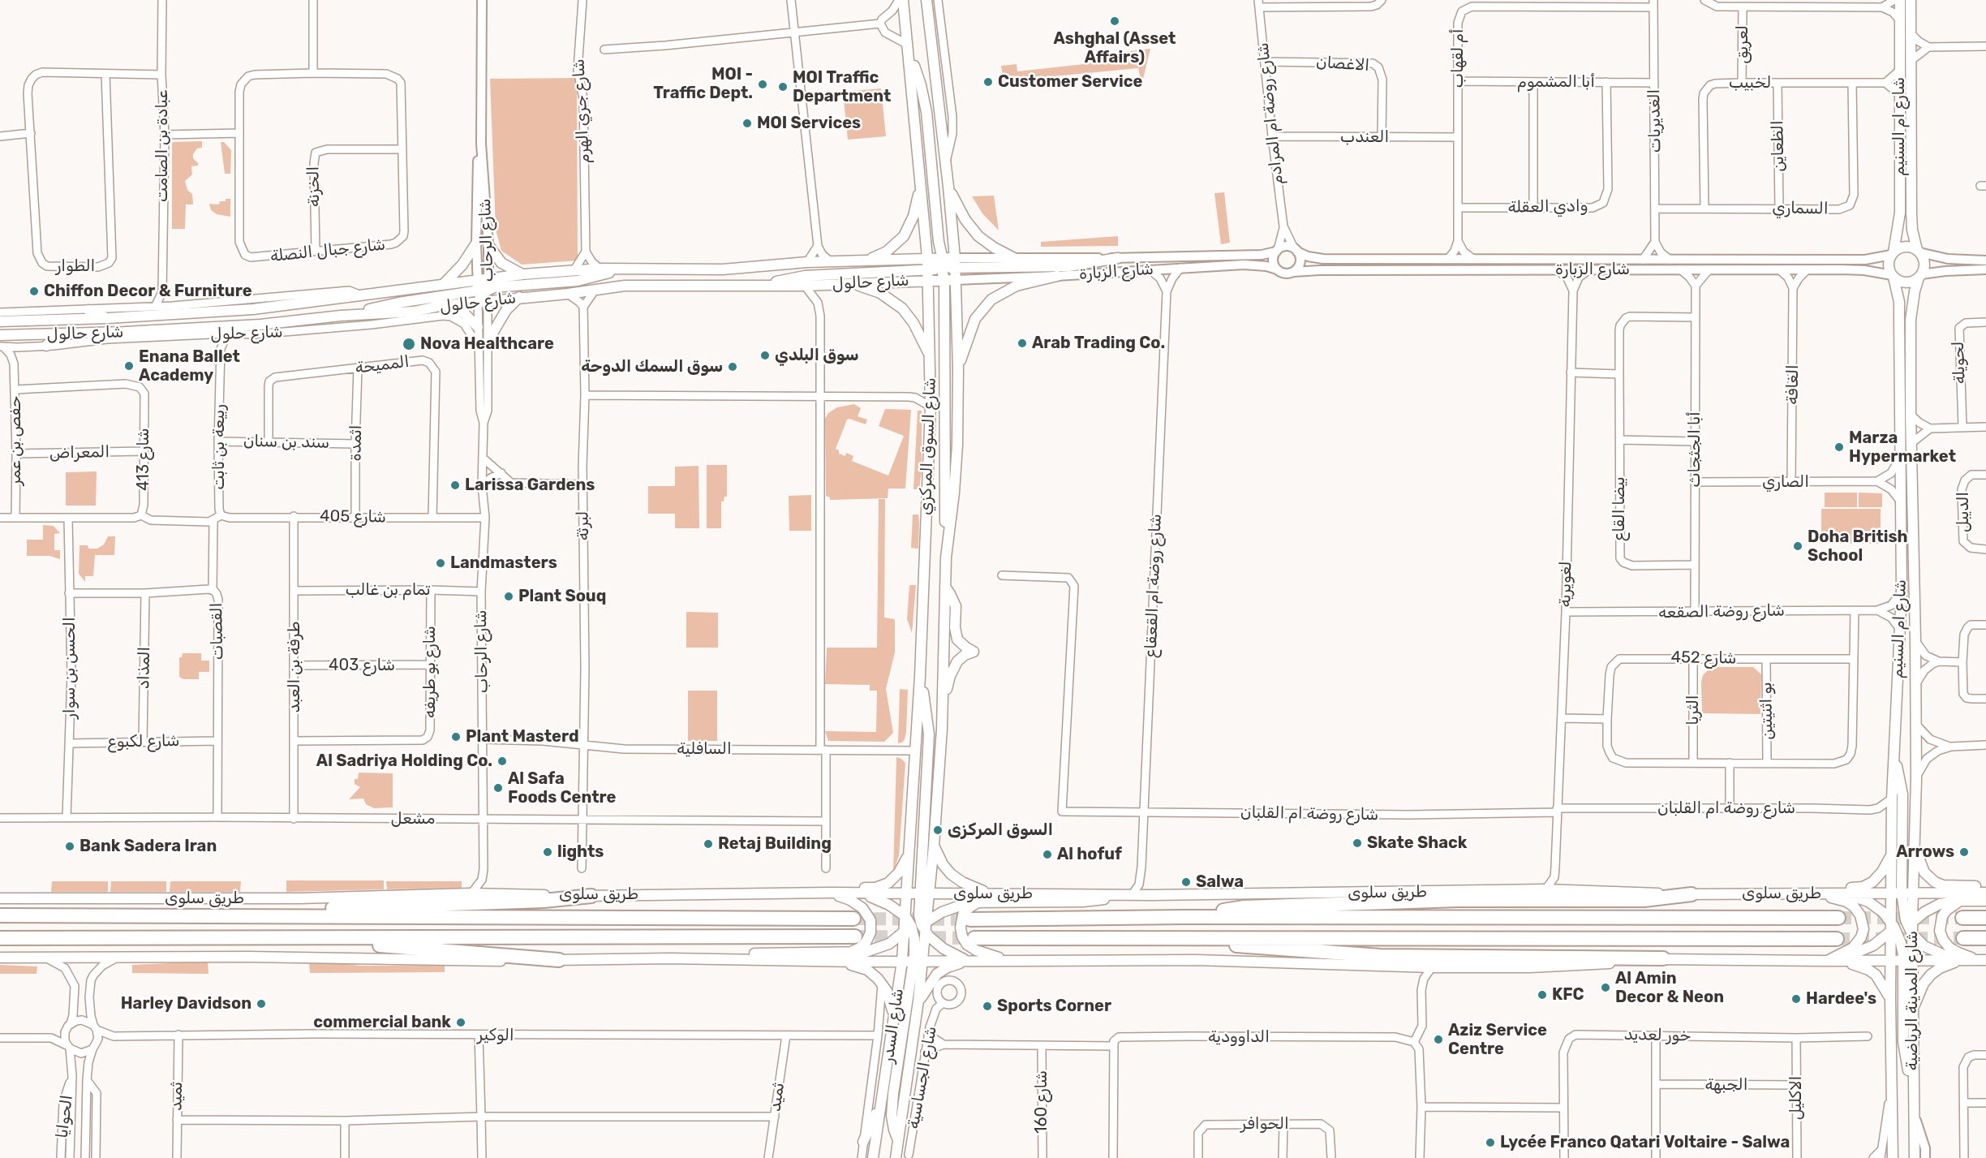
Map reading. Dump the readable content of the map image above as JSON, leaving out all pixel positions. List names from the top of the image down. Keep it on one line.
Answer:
{"streets":{"highway":["طريق سلوى"],"main road":["شارع ام السنيم","شارع حالول","شارع السوق المركزي","شارع المدينة الرياضية","شارع السدر"],"street":["لعريق","أم لقهاب","الاغصان","أبا المشموم","لخبيب","شارع جري الهرم","شارع روضة ام المرادم","الغديريات","العندب","عبادة بن الصامت","الظعاين","الخزنة","وادي العقلة","السماري","شارع الرحاب","شارع جبال النصلة","الطوار","شارع الزبارة","شارع حلول","لحويلة","المميحة","الغافة","حفص بن عمر","سند بن سنان","اثمدة","ربيعة بن ثابت","أبا الجثجاث","المعراض","شارع 413","الصاري","بيضا القاع","الديبل","شارع 405","لبرثة","لغويرية","شارع روضة ام القعقاع","تمام بن غالب","شارع روضة الصقعه","القصبات","شارع 452","شارع 403","طرفة بن العبد","الحسن بن سوار","المذاد","شارع بو طريفه","الثريا","بو اثنيتين","شارع لكبوع","السافلية","شارع روضة ام القلبان","مشعل","الوكير","خور لعديد","الداوودية","شارع الجساسية","الجبهة","ثميد","الاكليل","شارع 160","الحوايا","الحوافر"]},"crossings":[["لعريق","لخبيب"],["أم لقهاب","أبا المشموم"],["أم لقهاب","الغديريات"],["أم لقهاب","العندب"],["أم لقهاب","وادي العقلة"],["أم لقهاب","شارع الزبارة"],["الاغصان","شارع روضة ام المرادم"],["الاغصان","العندب"],["أبا المشموم","الغديريات"],["أبا المشموم","وادي العقلة"],["لخبيب","الظعاين"],["لخبيب","السماري"],["شارع روضة ام المرادم","العندب"],["شارع روضة ام المرادم","شارع الزبارة"],["الغديريات","السماري"],["شارع ام السنيم","شارع الزبارة"],["شارع ام السنيم","شارع روضة ام القلبان"],["شارع ام السنيم","طريق سلوى"],["شارع ام السنيم","شارع المدينة الرياضية"],["عبادة بن الصامت","الطوار"],["عبادة بن الصامت","شارع حلول"],["الظعاين","السماري"],["الخزنة","شارع جبال النصلة"],["شارع الرحاب","شارع حالول"],["شارع الرحاب","شارع حلول"],["شارع الرحاب","شارع 405"],["شارع الرحاب","تمام بن غالب"],["شارع الرحاب","مشعل"],["شارع الزبارة","شارع حالول"],["شارع الزبارة","شارع السوق المركزي"],["شارع الزبارة","شارع روضة ام القعقاع"],["شارع حالول","شارع حلول"],["شارع حالول","شارع السوق المركزي"],["شارع حلول","حفص بن عمر"],["شارع حلول","ربيعة بن ثابت"],["المميحة","سند بن سنان"],["المميحة","اثمدة"],["المميحة","شارع 405"],["الغافة","الصاري"],["حفص بن عمر","المعراض"],["حفص بن عمر","شارع 413"],["سند بن سنان","اثمدة"],["سند بن سنان","ربيعة بن ثابت"],["اثمدة","شارع 405"],["شارع السوق المركزي","السافلية"],["شارع السوق المركزي","طريق سلوى"],["شارع السوق المركزي","شارع السدر"],["ربيعة بن ثابت","شارع 405"],["أبا الجثجاث","الصاري"],["أبا الجثجاث","بيضا القاع"],["أبا الجثجاث","شارع روضة الصقعه"],["المعراض","شارع 413"],["شارع 405","طرفة بن العبد"],["لبرثة","السافلية"],["لبرثة","مشعل"],["لغويرية","شارع روضة الصقعه"],["لغويرية","شارع روضة ام القلبان"],["شارع روضة ام القعقاع","شارع روضة ام القلبان"],["شارع روضة ام القعقاع","طريق سلوى"],["تمام بن غالب","طرفة بن العبد"],["تمام بن غالب","شارع بو طريفه"],["شارع روضة الصقعه","شارع 452"],["القصبات","الحسن بن سوار"],["القصبات","المذاد"],["القصبات","شارع لكبوع"],["القصبات","مشعل"],["شارع 452","الثريا"],["شارع 452","بو اثنيتين"],["شارع 403","طرفة بن العبد"],["شارع 403","شارع بو طريفه"],["طرفة بن العبد","شارع بو طريفه"],["طرفة بن العبد","مشعل"],["الحسن بن سوار","شارع لكبوع"],["الحسن بن سوار","مشعل"],["المذاد","شارع لكبوع"],["طريق سلوى","شارع المدينة الرياضية"],["طريق سلوى","شارع السدر"],["شارع السدر","الوكير"],["شارع السدر","شارع الجساسية"],["الوكير","ثميد"],["الوكير","الحوايا"],["خور لعديد","الاكليل"],["الجبهة","الاكليل"]],"places":["Ashghal (Asset Affairs)","Customer Service","MOI - Traffic Dept.","MOI Traffic Department","MOI Services","Chiffon Decor & Furniture","Arab Trading Co.","Nova Healthcare","سوق البلدي","Enana Ballet Academy","سوق السمك الدوحة","Marza Hypermarket","Larissa Gardens","Doha British School","Landmasters","Plant Souq","Plant Masterd","Al Sadriya Holding Co.","Al Safa Foods Centre","السوق المركزى","Skate Shack","Retaj Building","Bank Sadera Iran","lights","Arrows","Al hofuf","Salwa","Al Amin Decor & Neon","KFC","Hardee's","Harley Davidson","Sports Corner","commercial bank","Aziz Service Centre","Lycée Franco Qatari Voltaire - Salwa"]}
